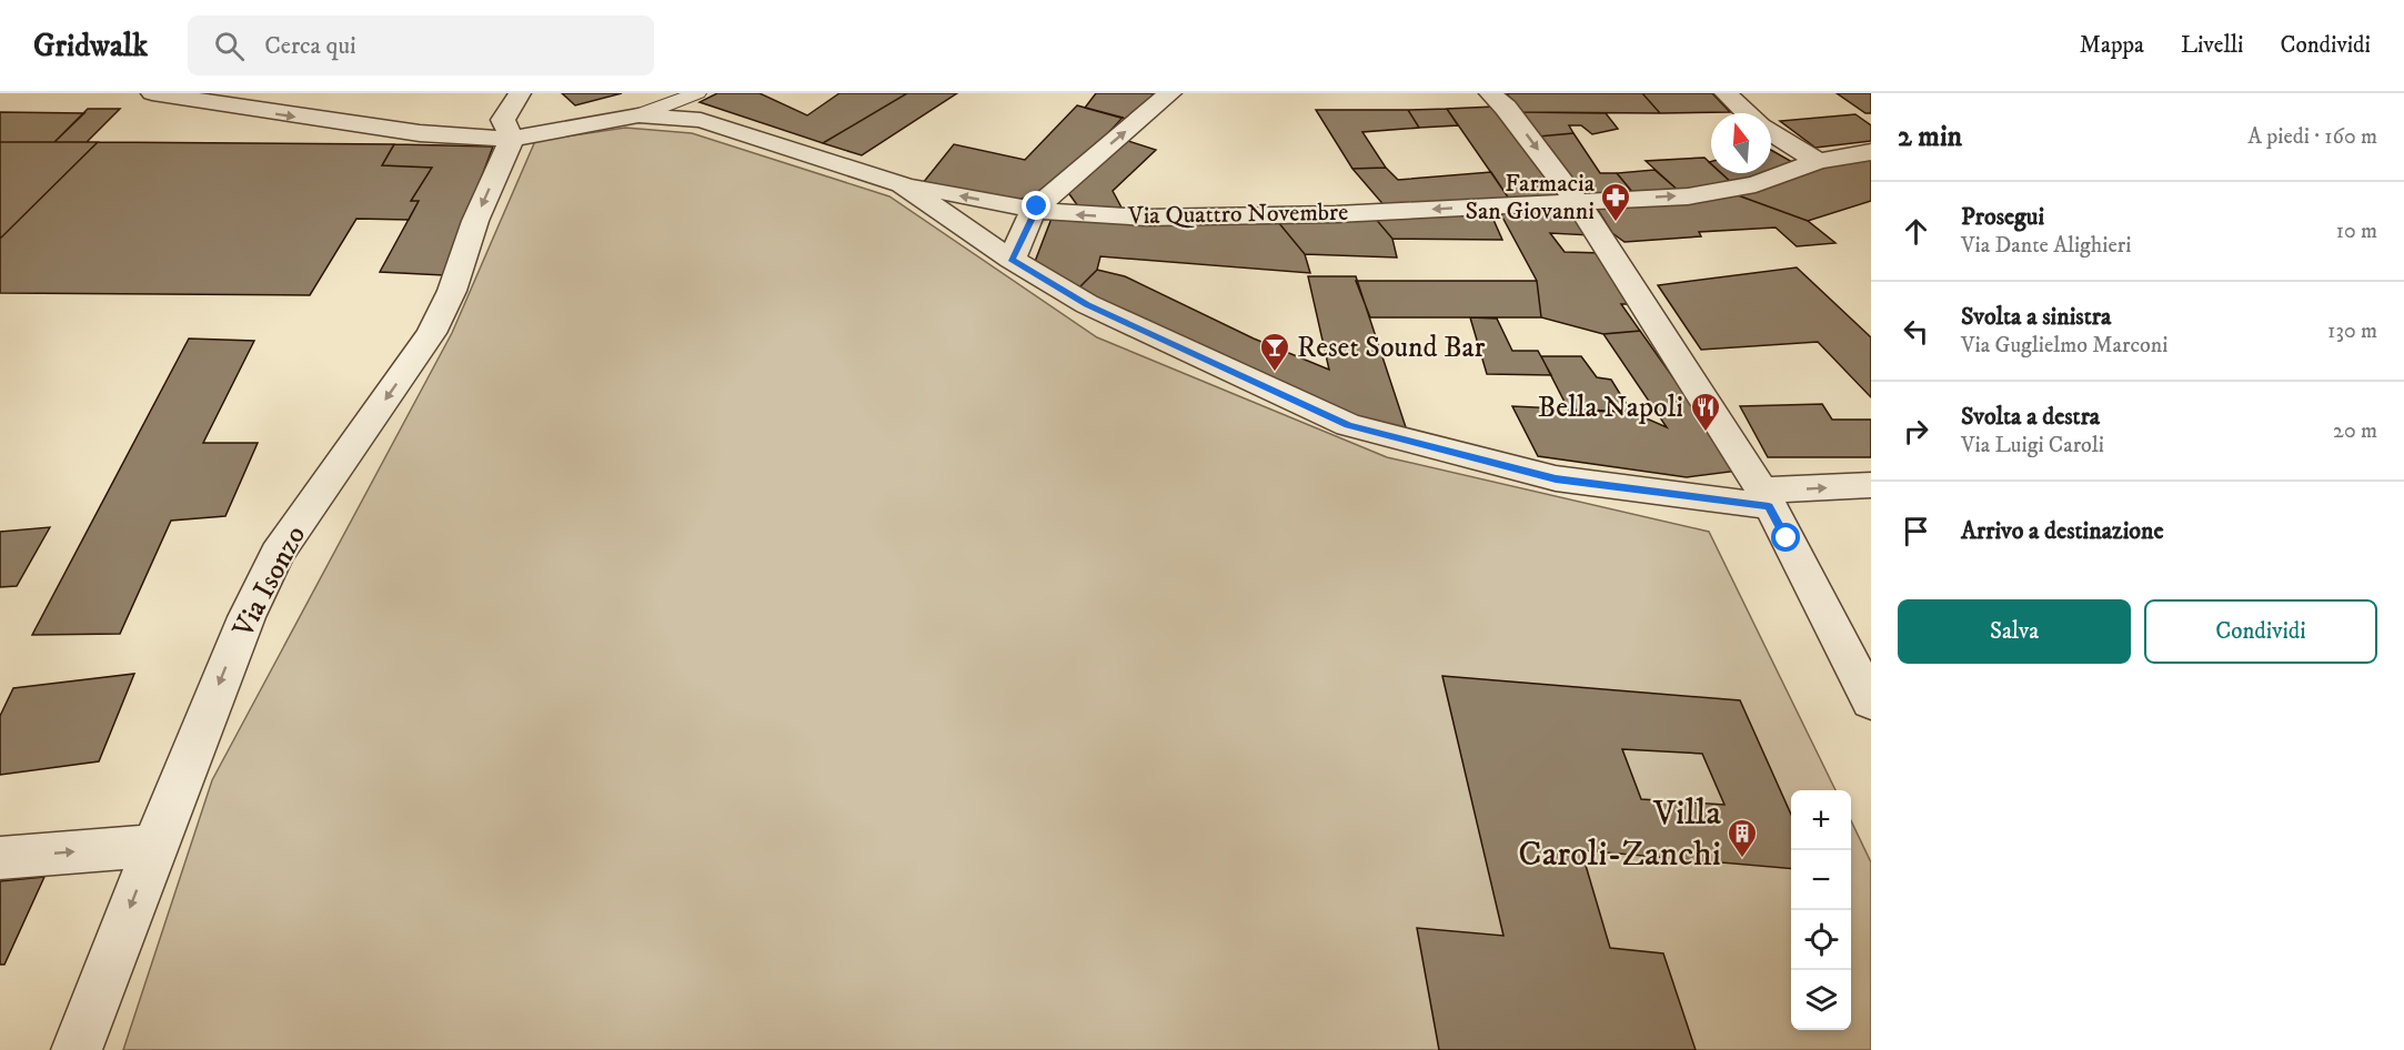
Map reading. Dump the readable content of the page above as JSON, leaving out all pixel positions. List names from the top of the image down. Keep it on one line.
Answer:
{"streets":{"street":["Via Quattro Novembre","Via Isonzo"]},"one_way":["Via Isonzo"],"places":{"pharmacy":["Farmacia San Giovanni"],"bar":["Reset Sound Bar"],"restaurant":["Bella Napoli"],"building":["Villa Caroli-Zanchi"]},"north":"top","page":{"header":"Gridwalk","search":"Cerca qui","nav":["Mappa","Livelli","Condividi"],"heading":["2 min","A piedi · 160 m"],"list":[["Prosegui","Via Dante Alighieri","10 m"],["Svolta a sinistra","Via Guglielmo Marconi","130 m"],["Svolta a destra","Via Luigi Caroli","20 m"],"Arrivo a destinazione"],"buttons":["Salva","Condividi"],"map_buttons":["+","−"]}}
